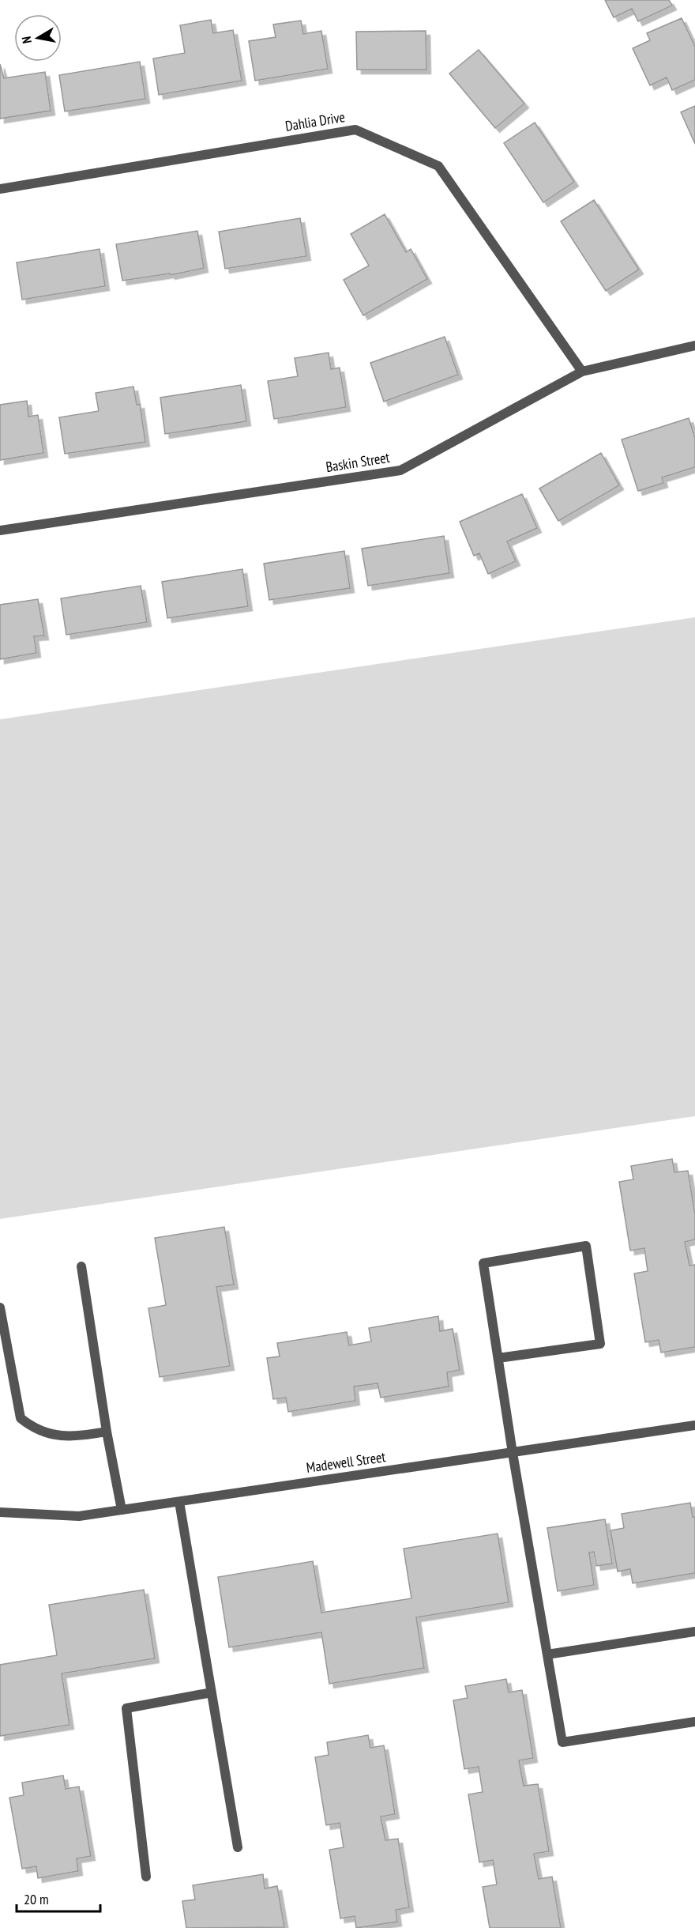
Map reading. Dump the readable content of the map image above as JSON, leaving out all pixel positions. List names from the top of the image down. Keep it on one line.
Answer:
{"streets":{"street":["Dahlia Drive","Baskin Street","Madewell Street"]},"crossings":[["Dahlia Drive","Baskin Street"]],"scale_bar":"20 m","north":"left"}
